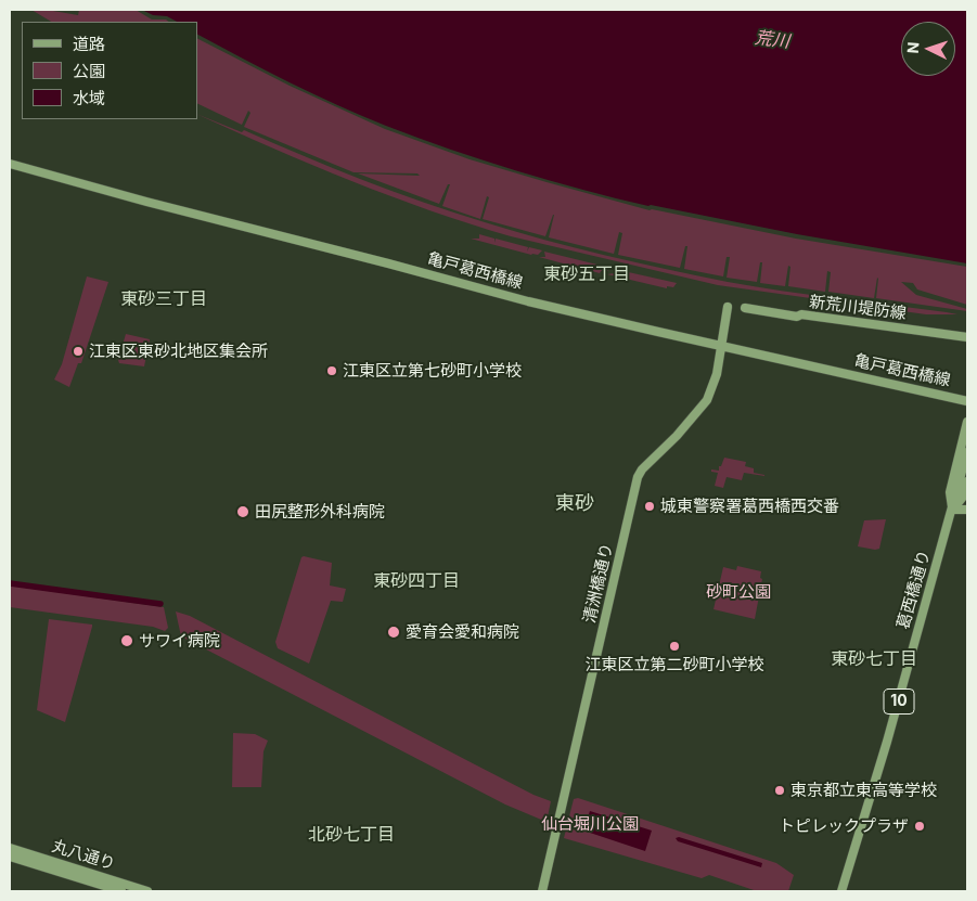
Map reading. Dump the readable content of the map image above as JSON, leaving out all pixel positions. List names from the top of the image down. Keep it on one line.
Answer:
{"streets":{"main road":["亀戸葛西橋線","新荒川堤防線","清洲橋通り","葛西橋通り","10","丸八通り"]},"crossings":[["亀戸葛西橋線","清洲橋通り"],["葛西橋通り","10"]],"districts":["東砂五丁目","東砂三丁目","東砂","東砂四丁目","東砂七丁目","北砂七丁目"],"water":["荒川"],"parks":["砂町公園","仙台堀川公園"],"places":["江東区東砂北地区集会所","江東区立第七砂町小学校","城東警察署葛西橋西交番","田尻整形外科病院","愛育会愛和病院","サワイ病院","江東区立第二砂町小学校","東京都立東高等学校","トピレックプラザ"],"legend":["道路","公園","水域"],"north":"left"}
